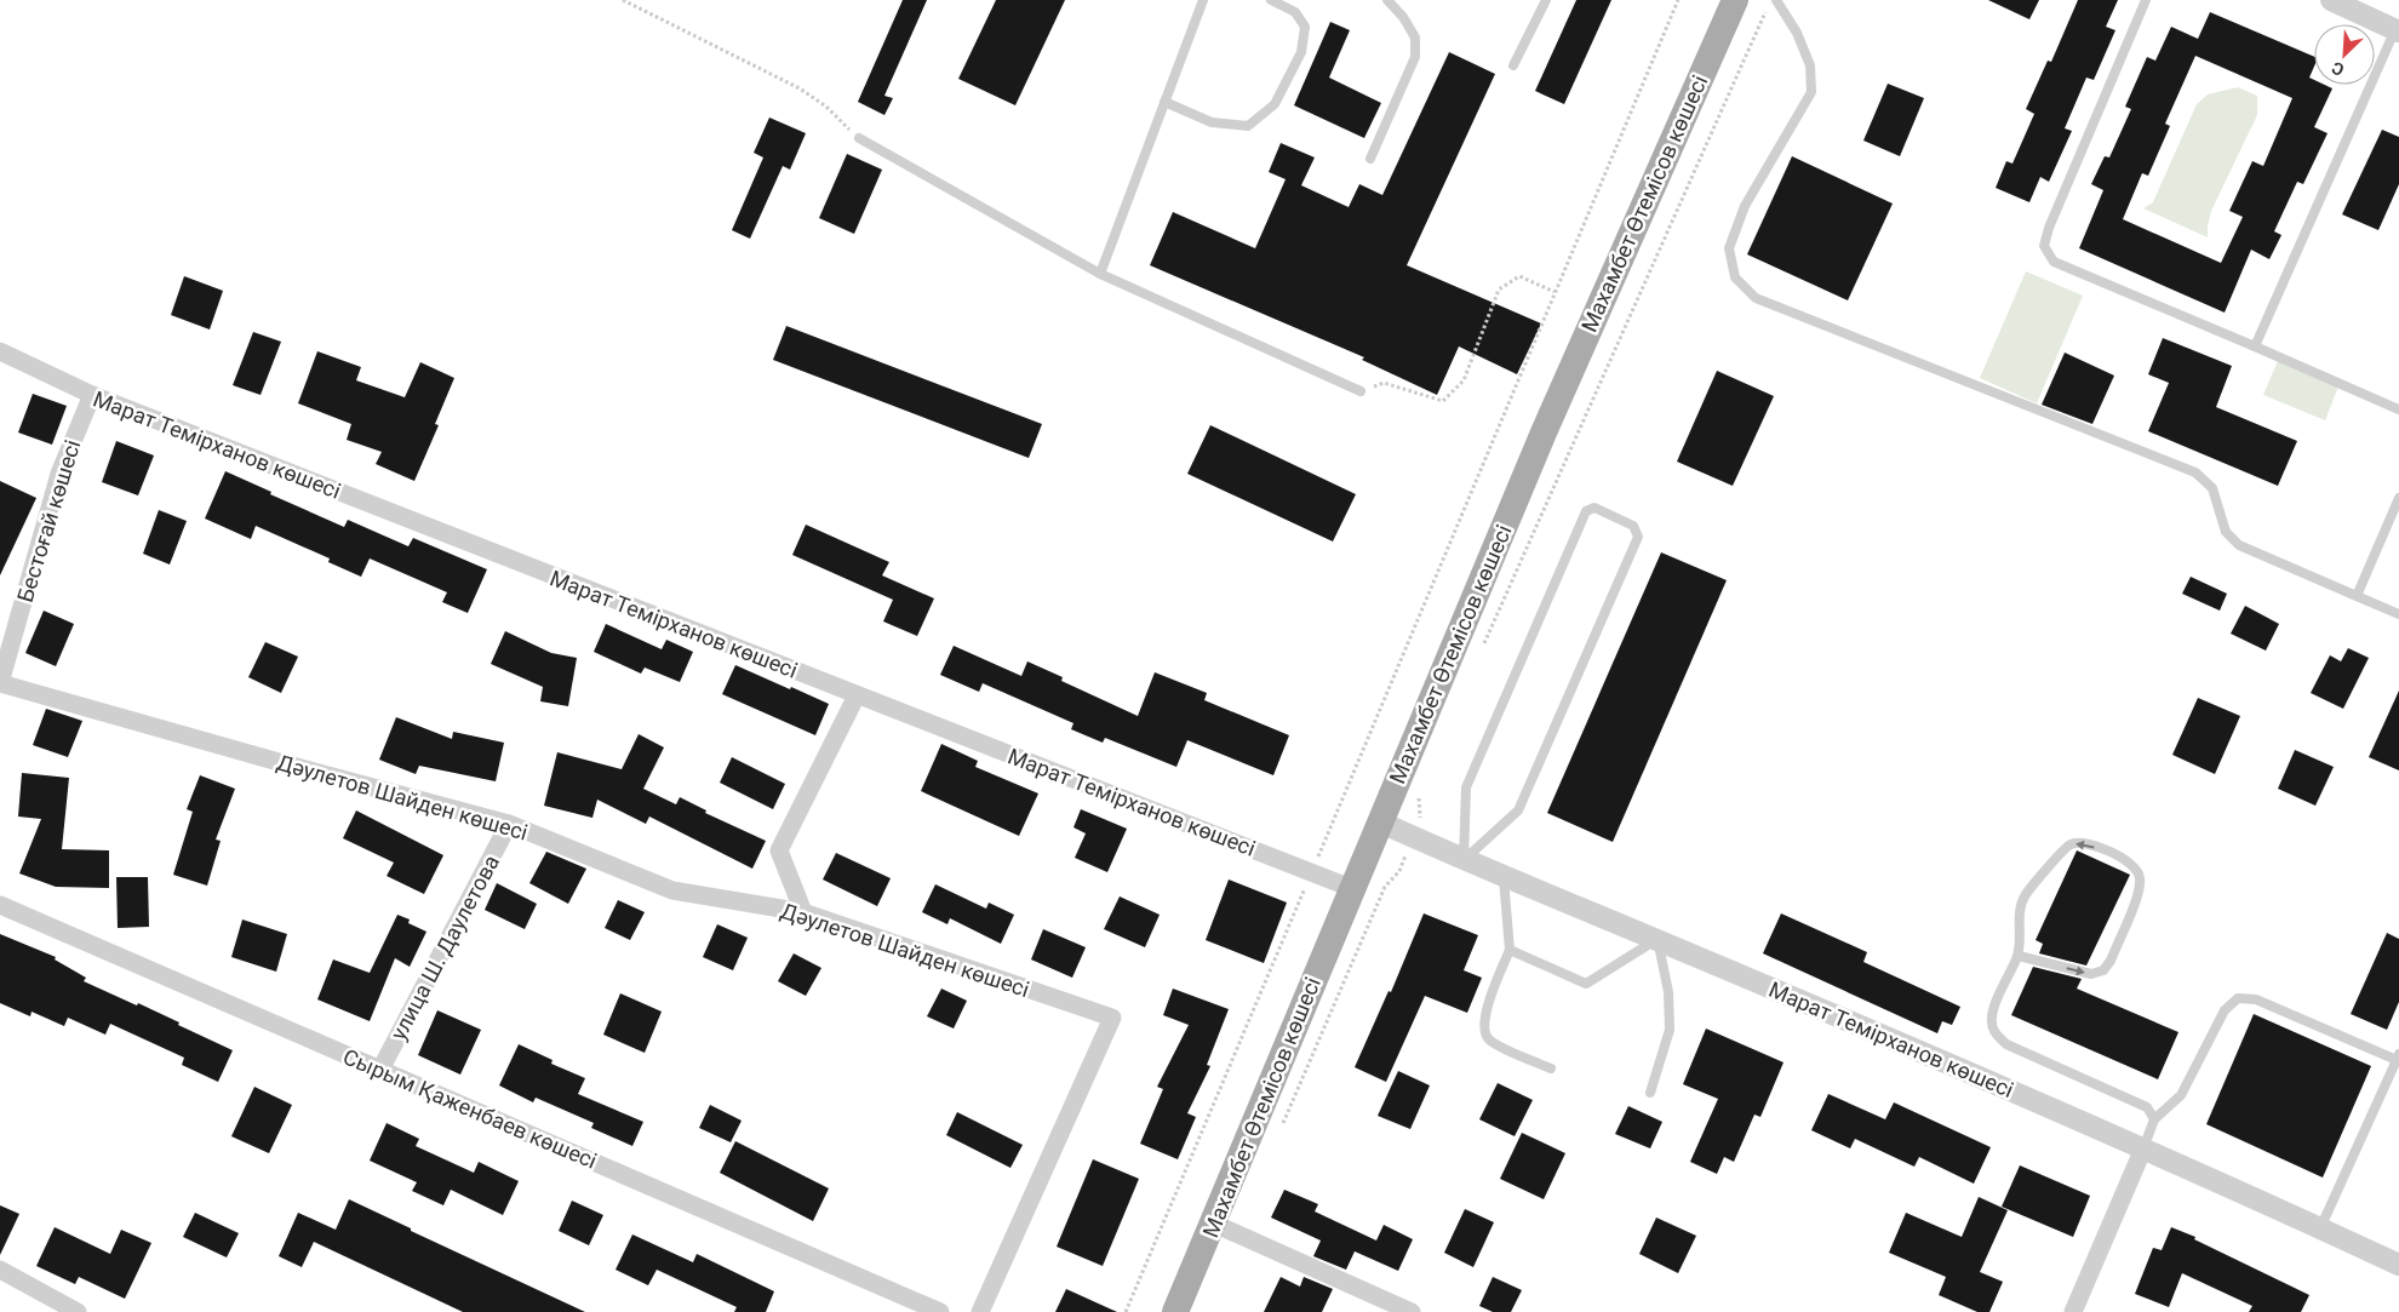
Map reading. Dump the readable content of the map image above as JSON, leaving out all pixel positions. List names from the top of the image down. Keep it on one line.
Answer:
{"streets":{"main road":["Махамбет Өтемісов көшесі"],"street":["Марат Темірханов көшесі","Бестоғай көшесі","Дәулетов Шайден көшесі","улица Ш. Даулетова","Сырым Қаженбаев көшесі"]},"crossings":[["Махамбет Өтемісов көшесі","Марат Темірханов көшесі"],["Марат Темірханов көшесі","Бестоғай көшесі"],["Бестоғай көшесі","Дәулетов Шайден көшесі"],["Дәулетов Шайден көшесі","улица Ш. Даулетова"],["улица Ш. Даулетова","Сырым Қаженбаев көшесі"]],"north":"bottom left"}
